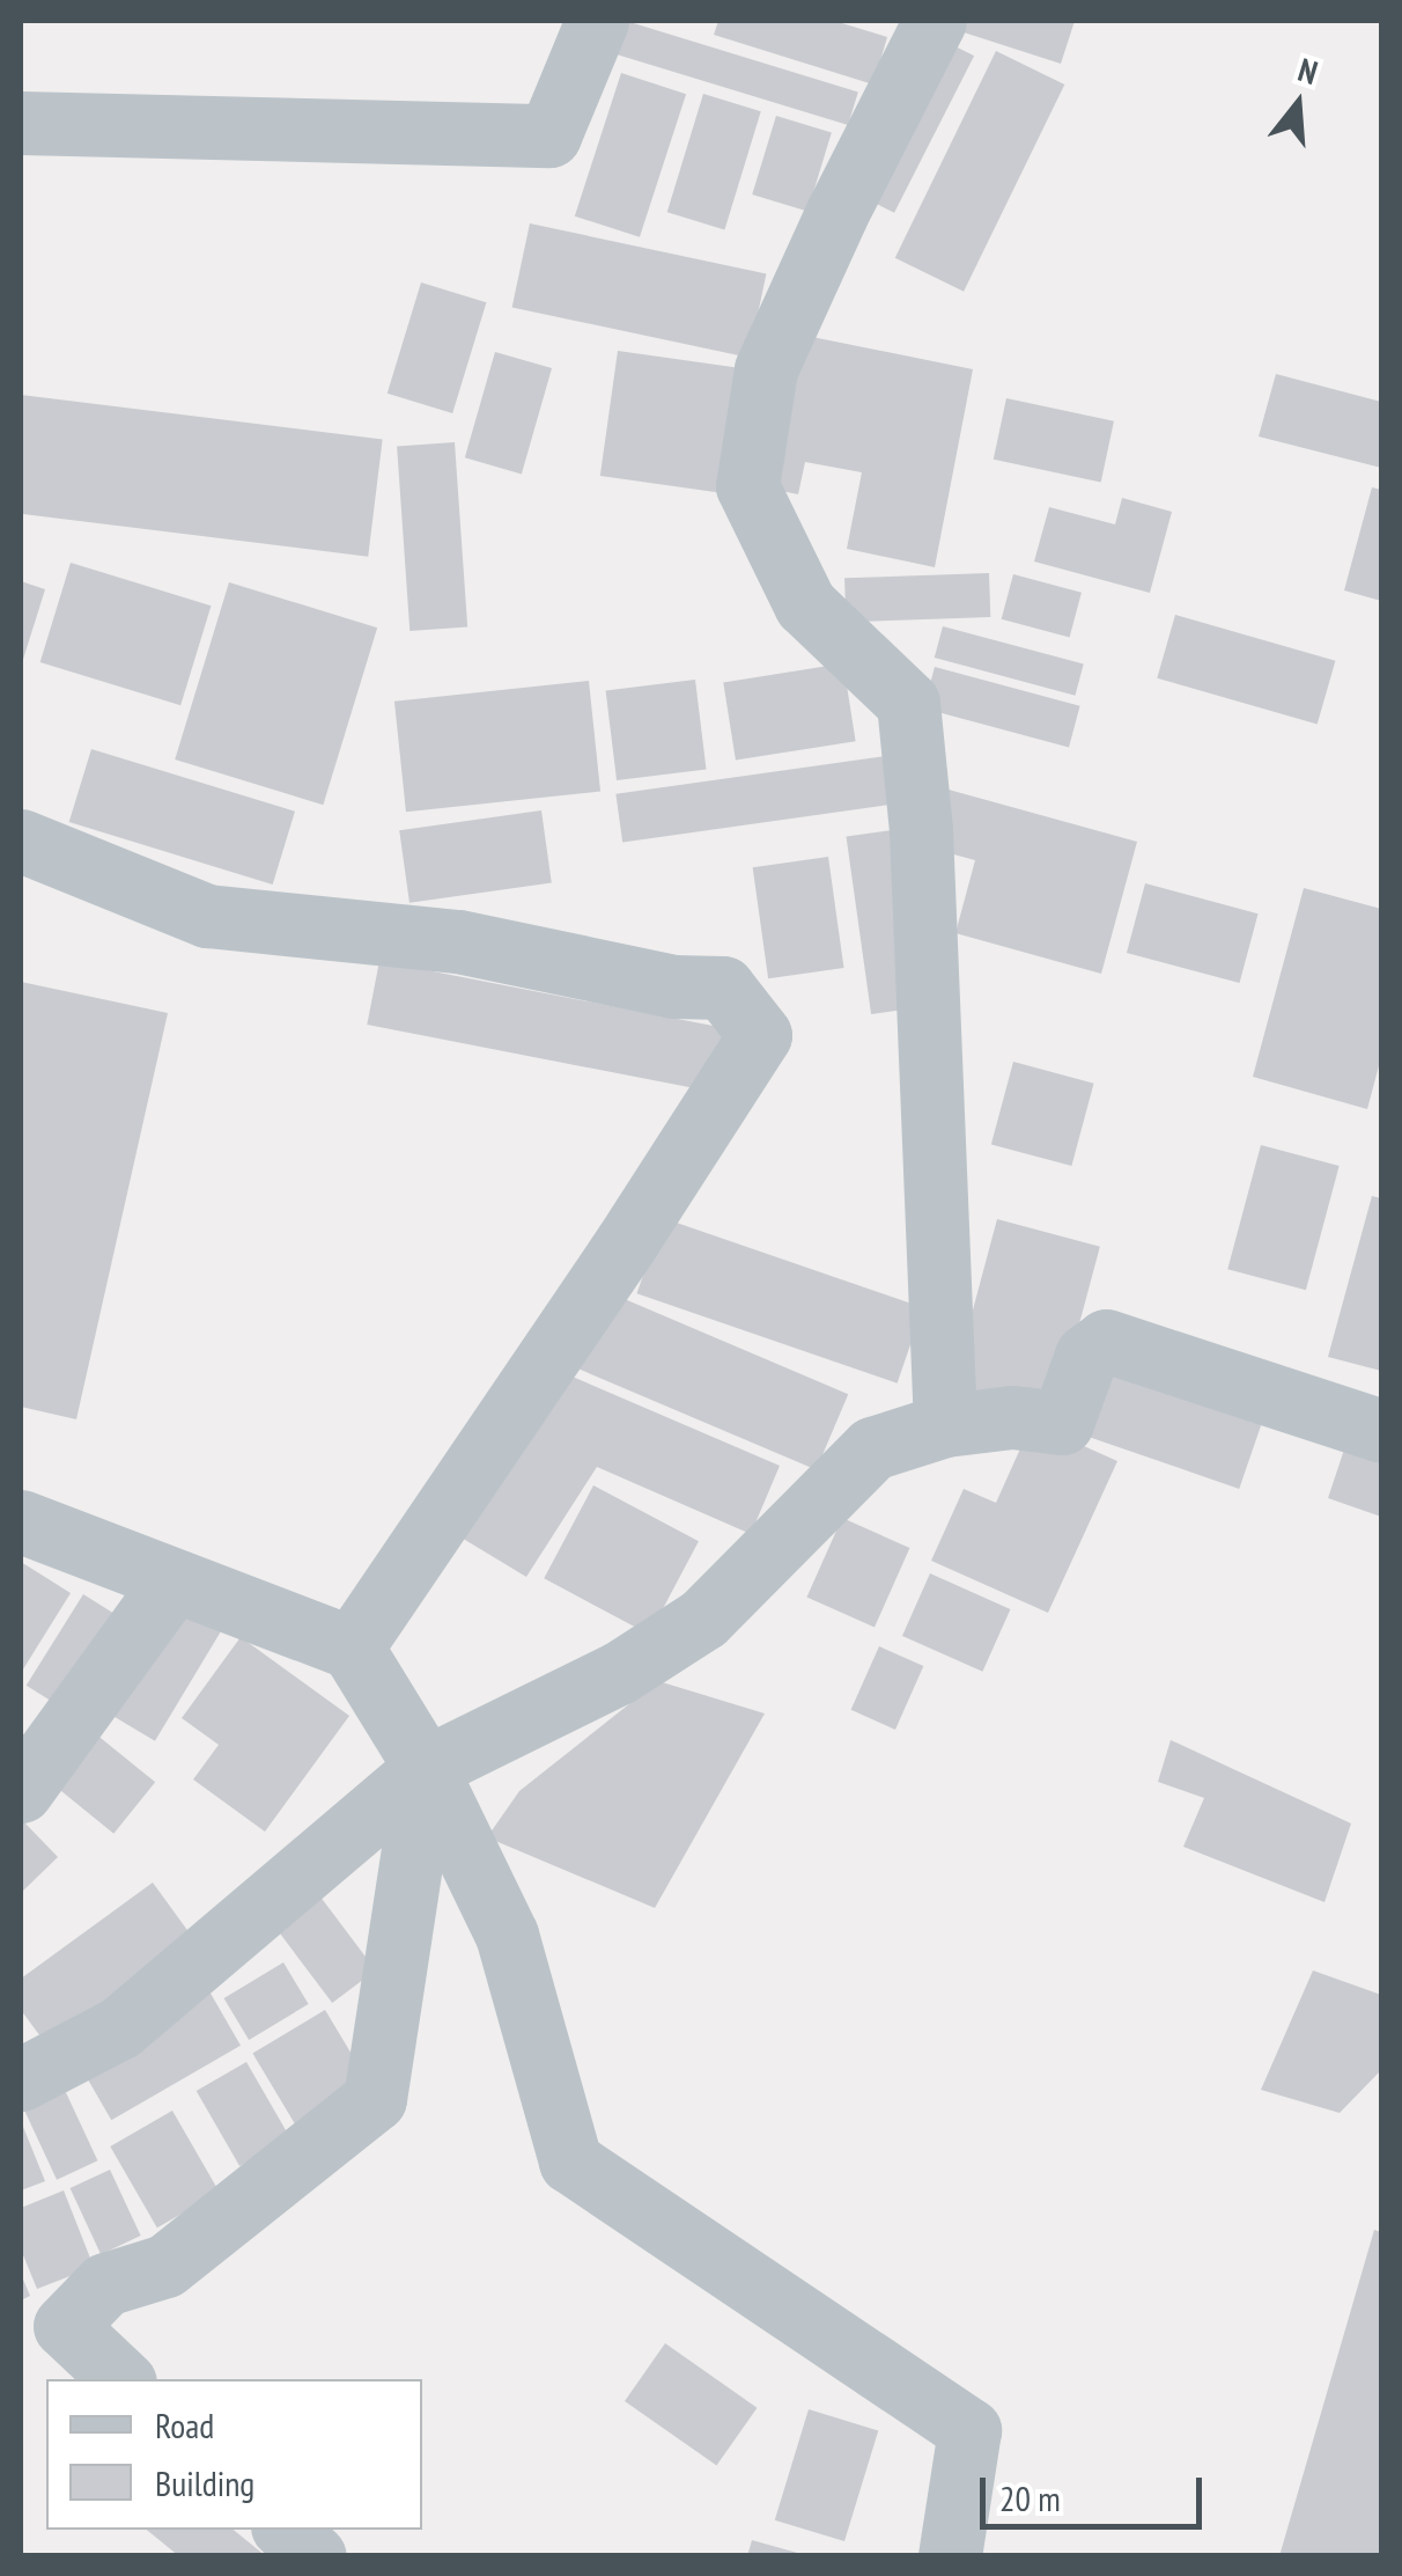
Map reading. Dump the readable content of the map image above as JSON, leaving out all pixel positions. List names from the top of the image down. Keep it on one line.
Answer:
{"legend":["Road","Building"],"scale_bar":"20 m","north":"top"}
